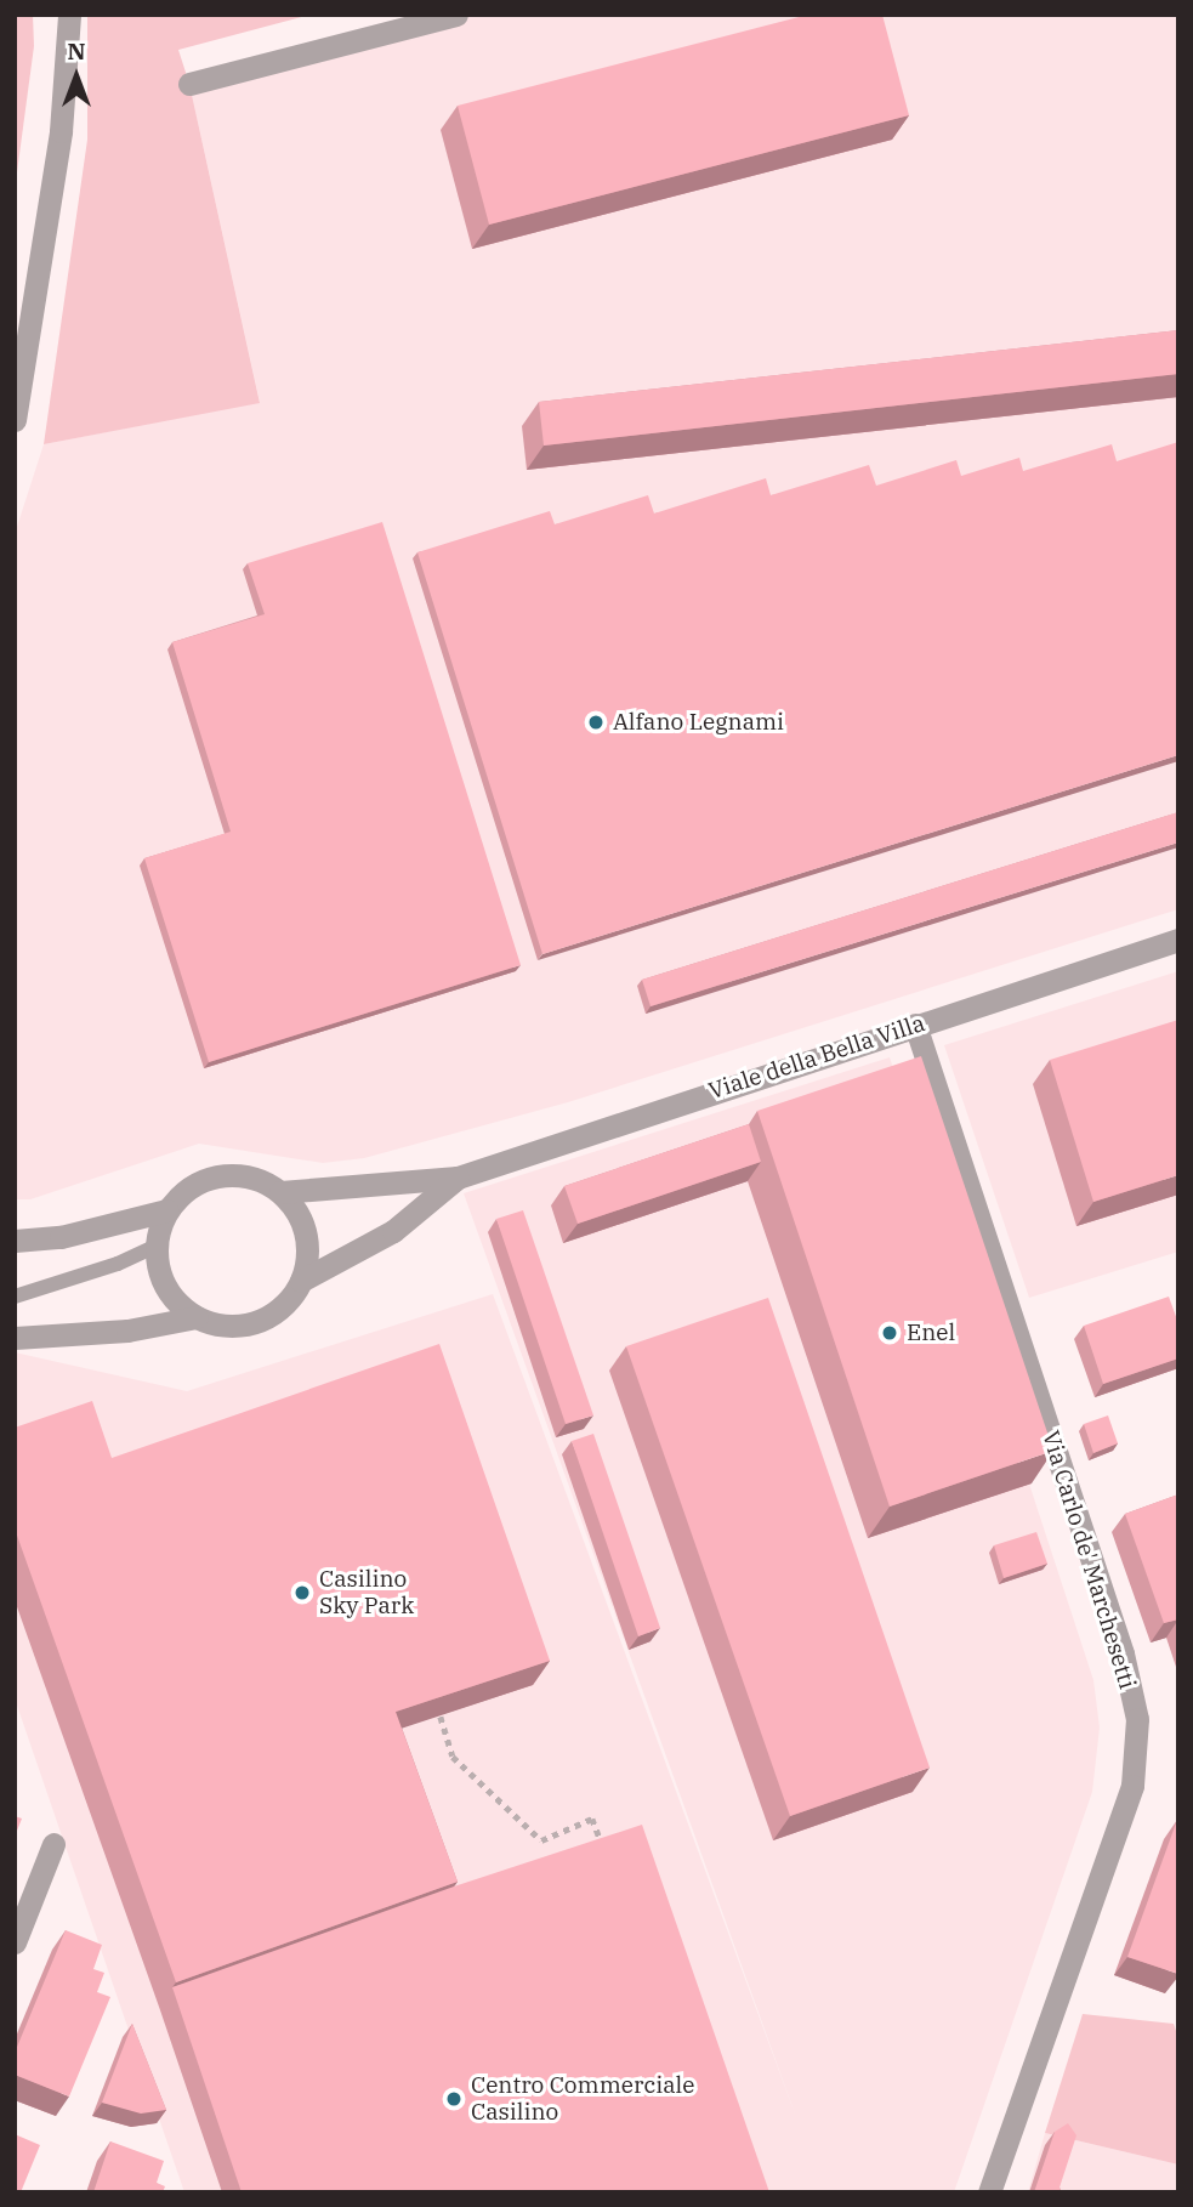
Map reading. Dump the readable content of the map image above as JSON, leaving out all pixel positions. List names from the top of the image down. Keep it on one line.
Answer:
{"streets":{"street":["Viale della Bella Villa","Via Carlo de' Marchesetti"]},"crossings":[["Viale della Bella Villa","Via Carlo de' Marchesetti"]],"places":["Alfano Legnami","Enel","Casilino Sky Park","Centro Commerciale Casilino"],"north":"top"}
